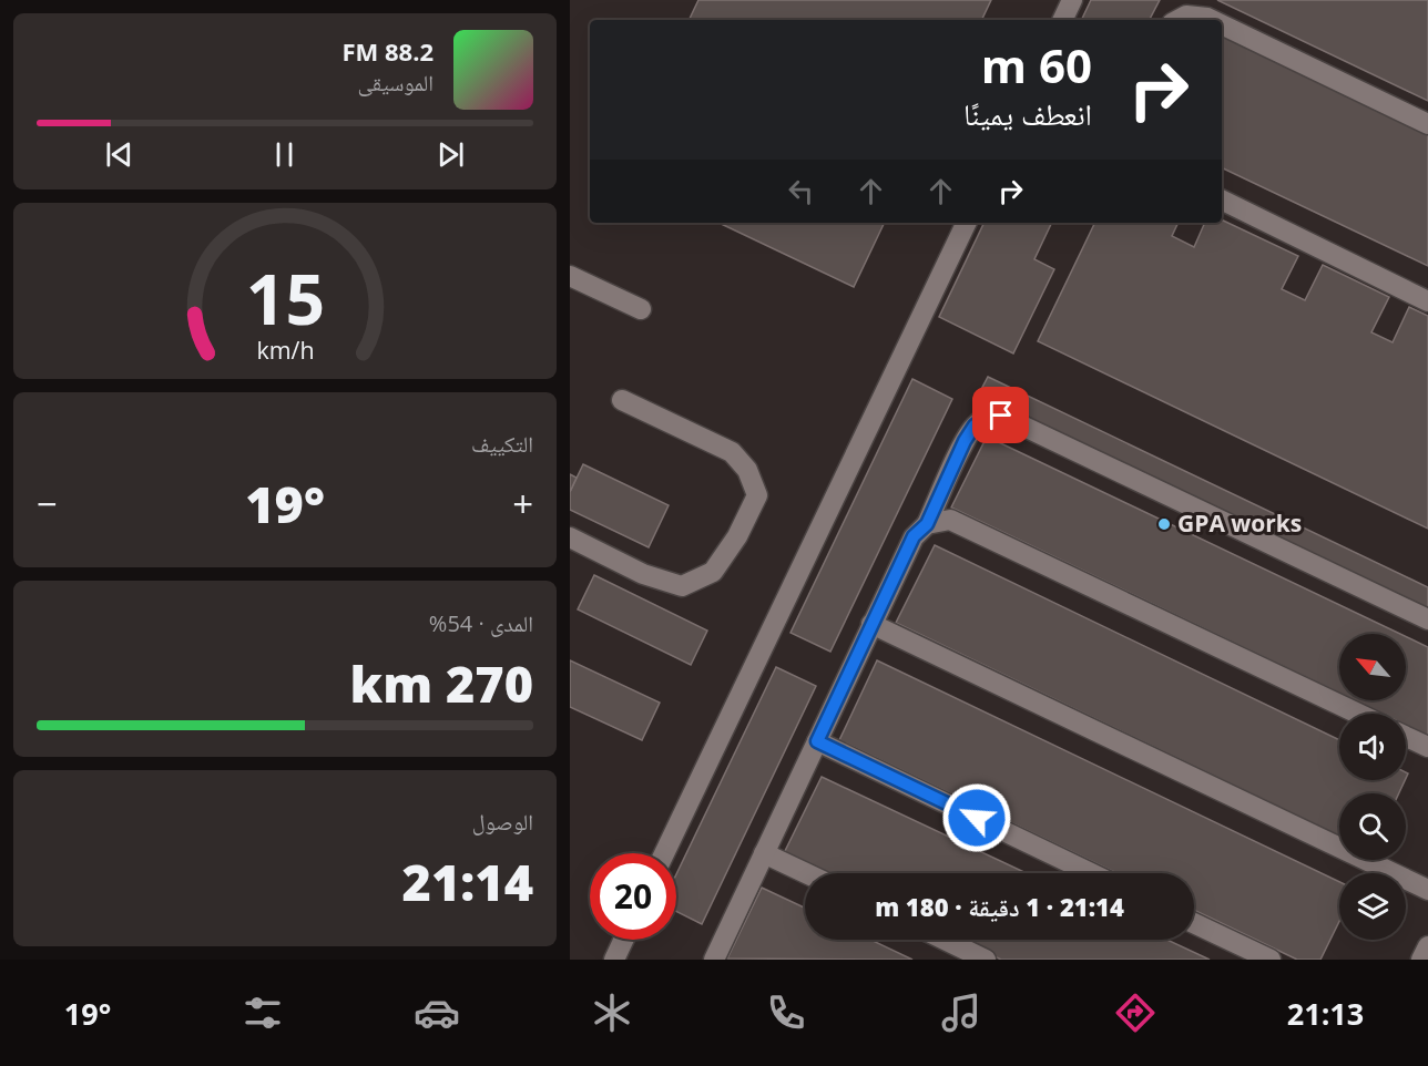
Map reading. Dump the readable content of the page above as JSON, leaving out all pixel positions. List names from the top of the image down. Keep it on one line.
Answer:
{"places":["GPA works"],"north":"top left","page":{"turn":["60 m","انعطف يمينًا"],"song":["88.2 FM","الموسيقى"],"tile":["التكييف",["المدى · 54%","270 km"],["الوصول","21:14"]],"heat":["−","19°","+"],"limit":"20","trip":"21:14 · 1 دقيقة · 180 m","tabs":["21:13","19°"],"gauge":["15","km/h"]}}
